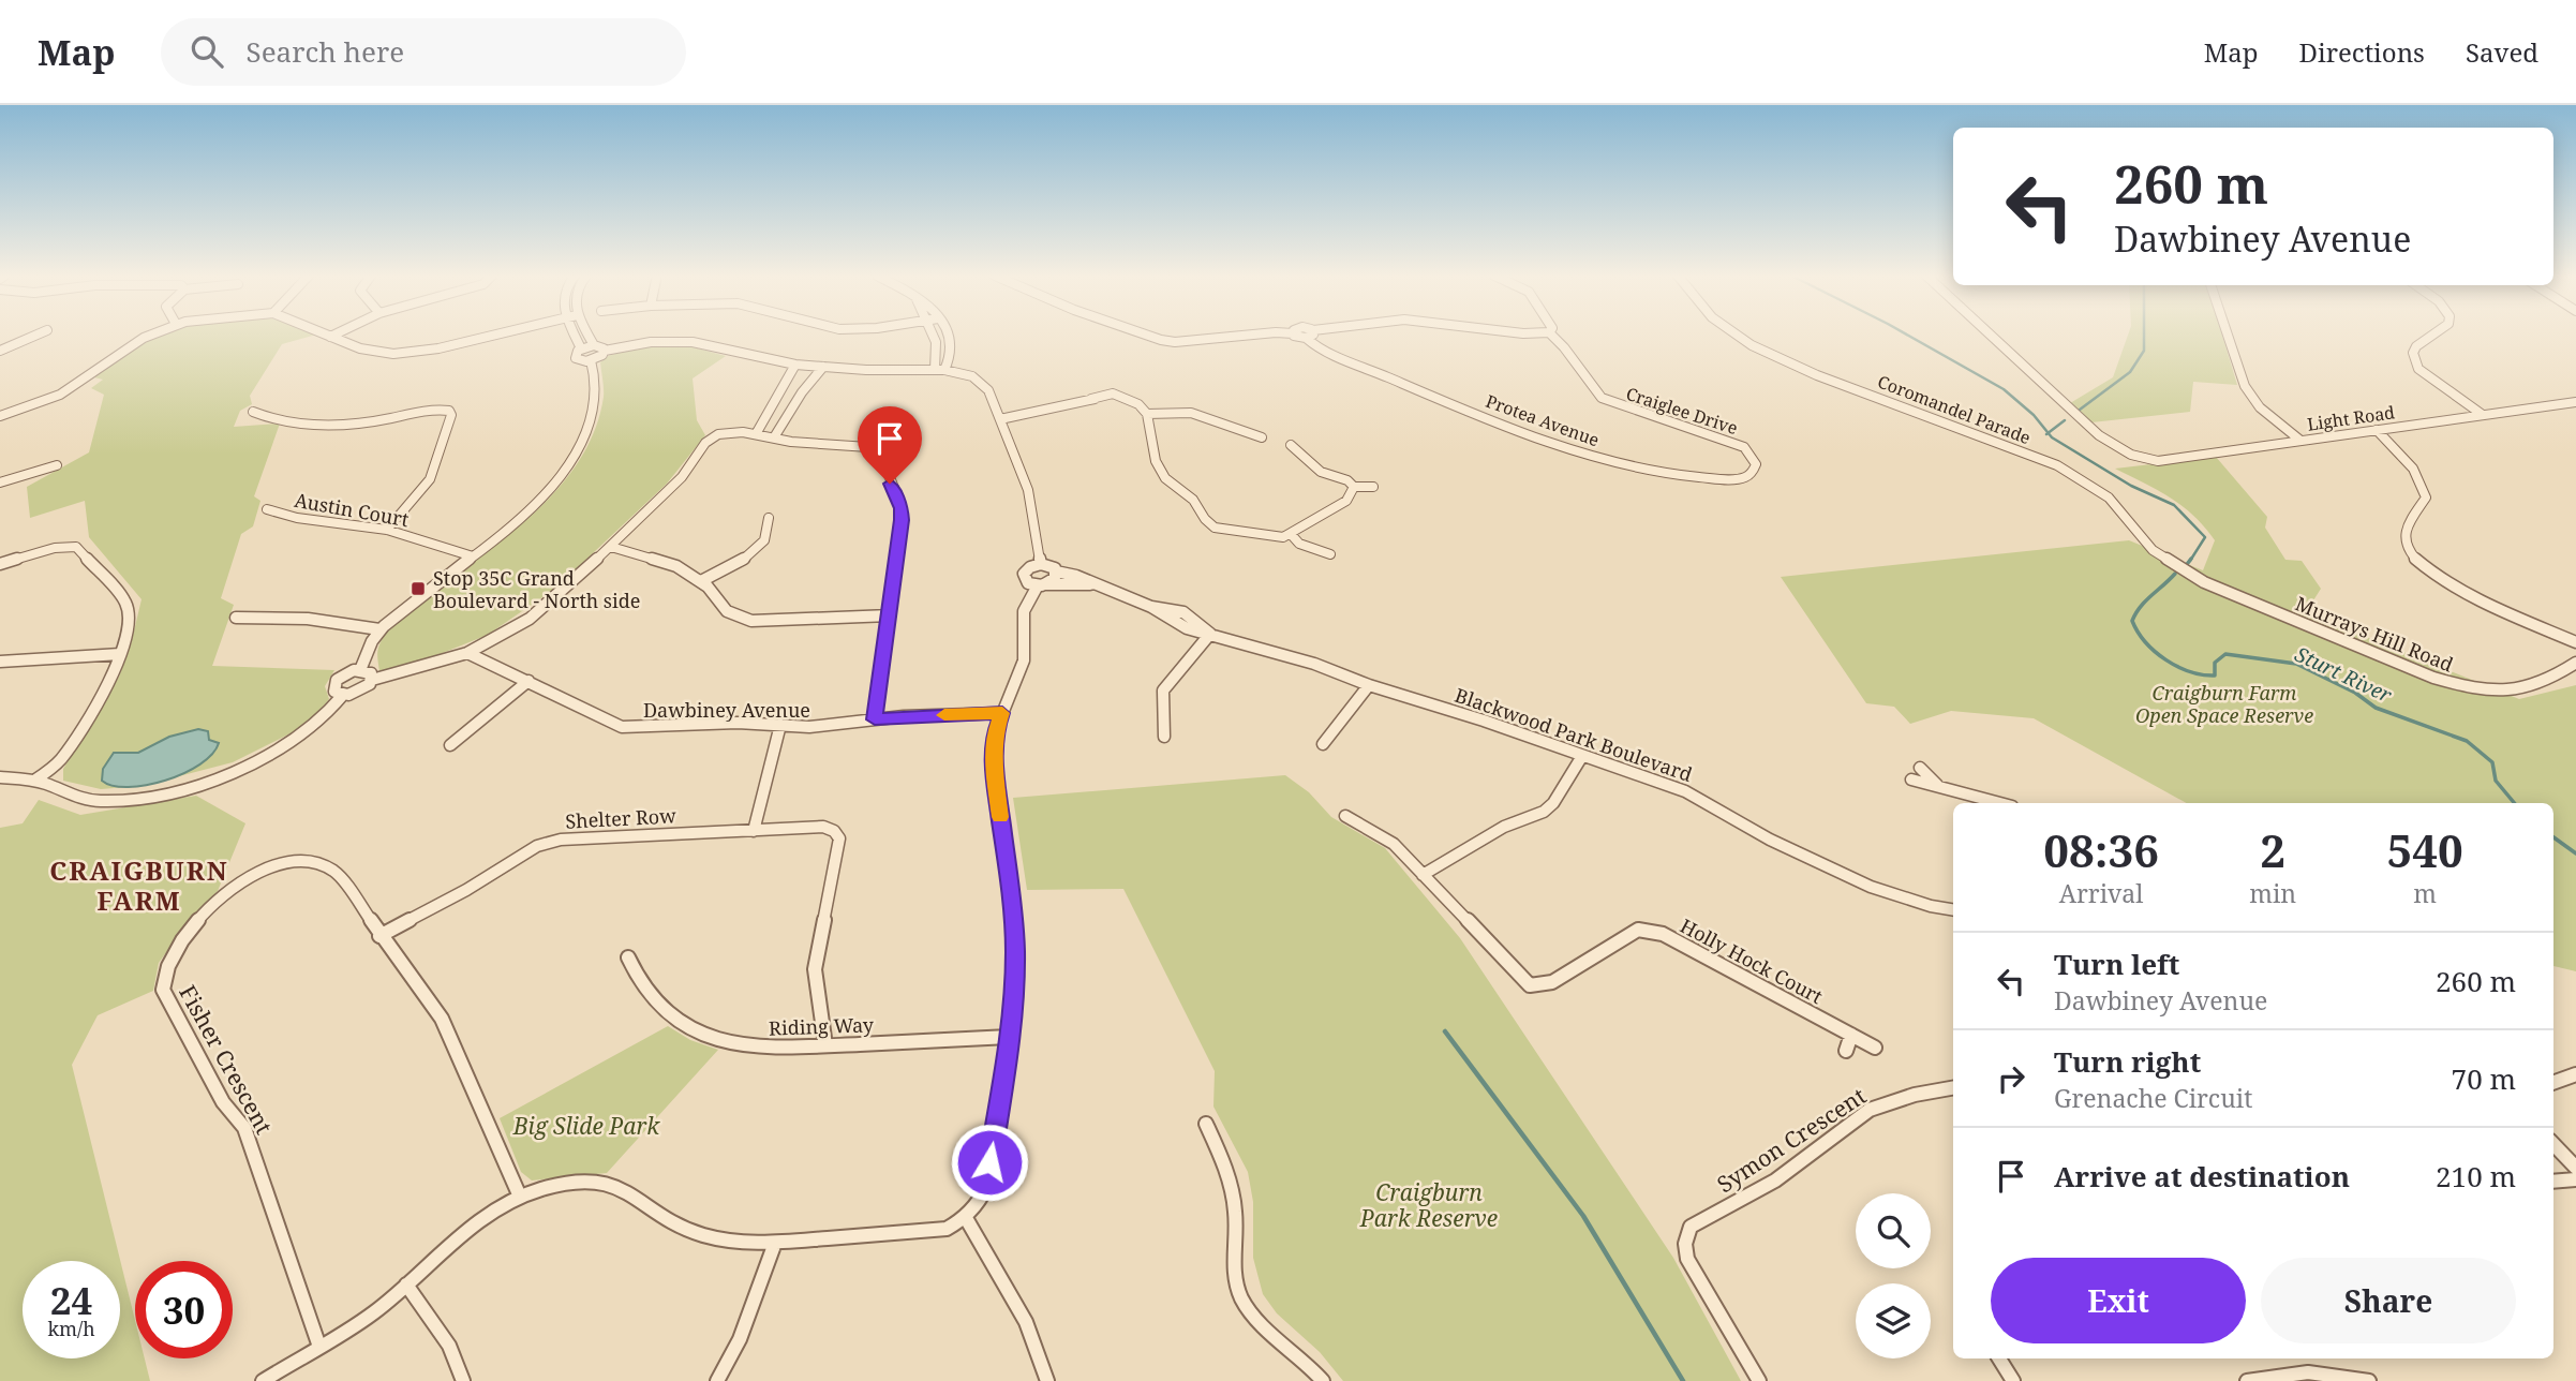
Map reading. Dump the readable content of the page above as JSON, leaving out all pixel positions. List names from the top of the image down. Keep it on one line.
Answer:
{"streets":{"street":["Coromandel Parade","Craiglee Drive","Light Road","Protea Avenue","Austin Court","Murrays Hill Road","Dawbiney Avenue","Blackwood Park Boulevard","Shelter Row","Holly Hock Court","Riding Way","Fisher Crescent","Symon Crescent"]},"crossings":[["Coromandel Parade","Murrays Hill Road"],["Craiglee Drive","Protea Avenue"],["Shelter Row","Riding Way"],["Shelter Row","Fisher Crescent"]],"districts":["CRAIGBURN FARM"],"water":["Sturt River"],"parks":["Craigburn Farm Open Space Reserve","Big Slide Park","Craigburn Park Reserve"],"places":{"transit":["Stop 35C Grand Boulevard - North side"]},"page":{"header":"Map","search":"Search here","nav":["Map","Directions","Saved"],"turn":["260 m","Dawbiney Avenue"],"eta":["08:36","Arrival","2","min","540","m"],"list":[{"name":"Turn left","note":"Dawbiney Avenue","value":"260 m"},{"name":"Turn right","note":"Grenache Circuit","value":"70 m"},{"name":"Arrive at destination","value":"210 m"}],"buttons":["Exit","Share"],"speed":"24 km/h","limit":"30"}}
